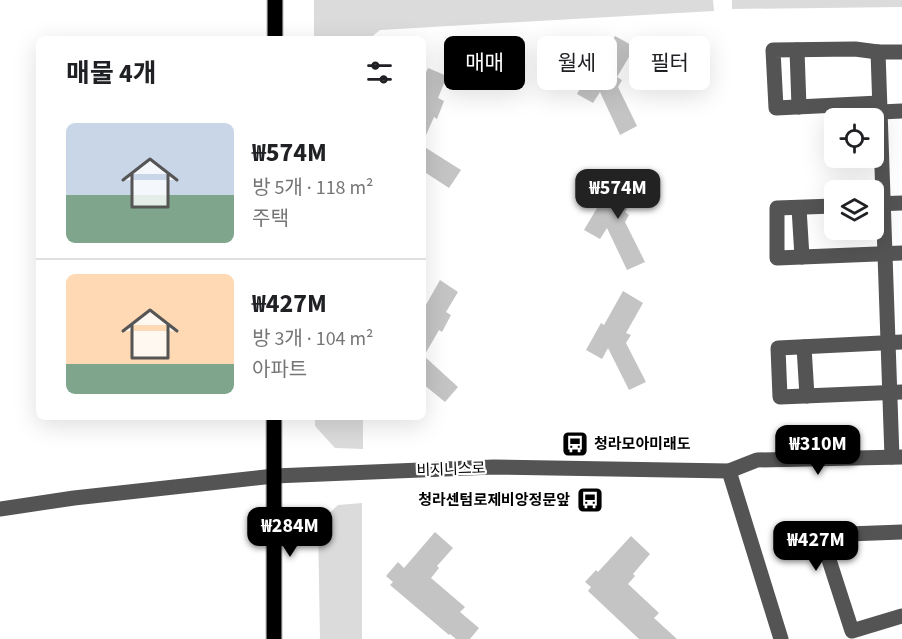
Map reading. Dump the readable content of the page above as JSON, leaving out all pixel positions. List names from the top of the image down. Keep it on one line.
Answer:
{"streets":{"street":["비지니스로"]},"places":{"bus stop":["청라모아미래도","청라센텀로제비앙정문앞"]},"page":{"chip":["매매","월세","필터"],"heading":"매물 4개","list":[{"name":"₩574M","note":"방 5개 · 118 m² · 주택"},{"name":"₩427M","note":"방 3개 · 104 m² · 아파트"}],"price":["₩574M","₩310M","₩284M","₩427M"]}}
